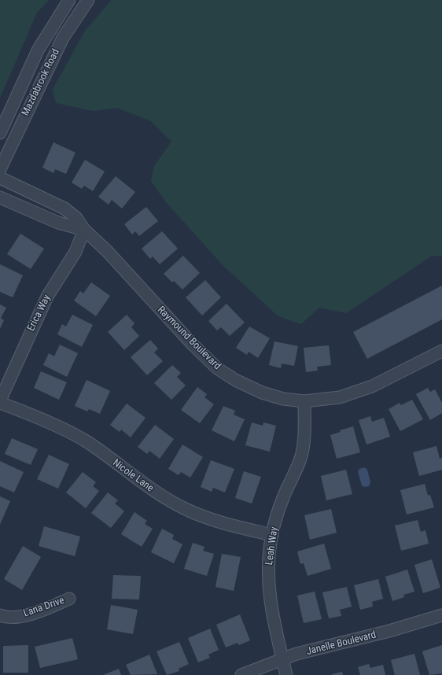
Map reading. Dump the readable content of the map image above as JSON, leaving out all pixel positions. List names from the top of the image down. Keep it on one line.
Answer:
{"streets":{"street":["Mazdabrook Road","Erica Way","Raymound Boulevard","Nicole Lane","Leah Way","Lana Drive","Janelle Boulevard"]},"crossings":[["Erica Way","Raymound Boulevard"],["Erica Way","Nicole Lane"],["Raymound Boulevard","Leah Way"],["Nicole Lane","Leah Way"],["Leah Way","Janelle Boulevard"]]}
